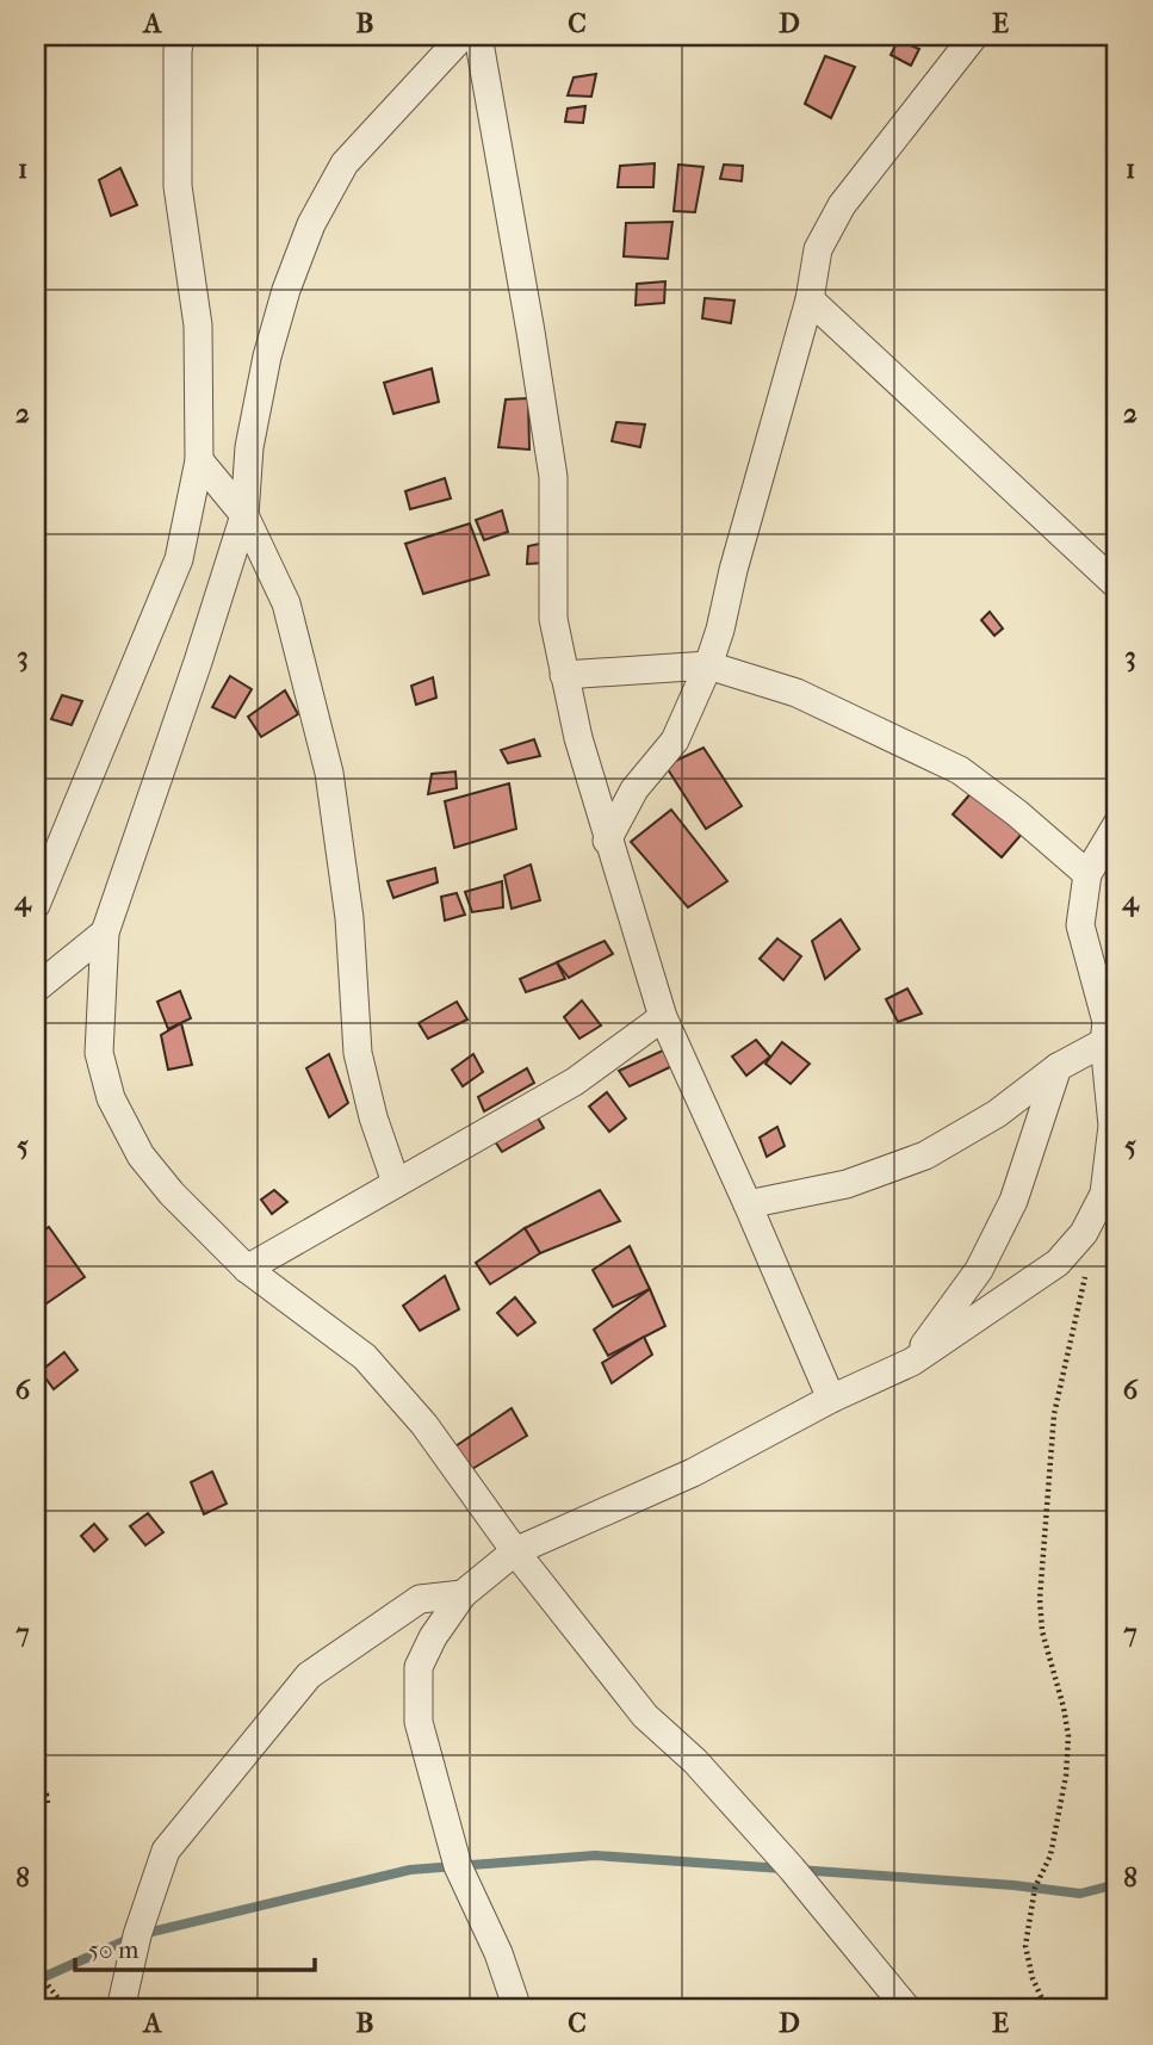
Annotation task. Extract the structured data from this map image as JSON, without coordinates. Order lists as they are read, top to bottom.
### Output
{
  "scale_bar": "50 m",
  "grid": {
    "columns": [
      "A",
      "B",
      "C",
      "D",
      "E"
    ],
    "rows": [
      "1",
      "2",
      "3",
      "4",
      "5",
      "6",
      "7",
      "8"
    ]
  }
}
